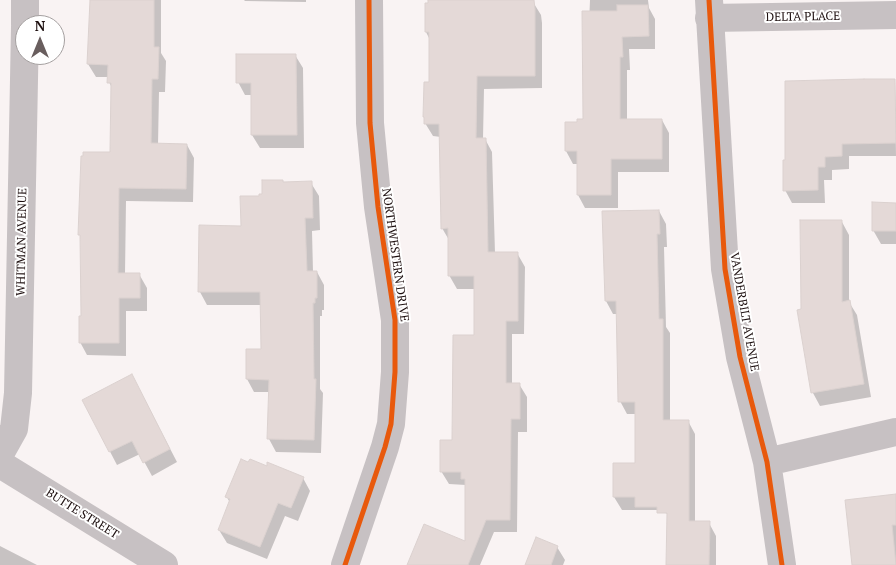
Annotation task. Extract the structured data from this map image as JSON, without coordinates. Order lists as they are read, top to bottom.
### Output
{
  "streets": {
    "street": [
      "DELTA PLACE",
      "WHITMAN AVENUE",
      "NORTHWESTERN DRIVE",
      "VANDERBILT AVENUE",
      "BUTTE STREET"
    ]
  },
  "crossings": [
    ["DELTA PLACE", "VANDERBILT AVENUE"]
  ],
  "north": "top"
}
